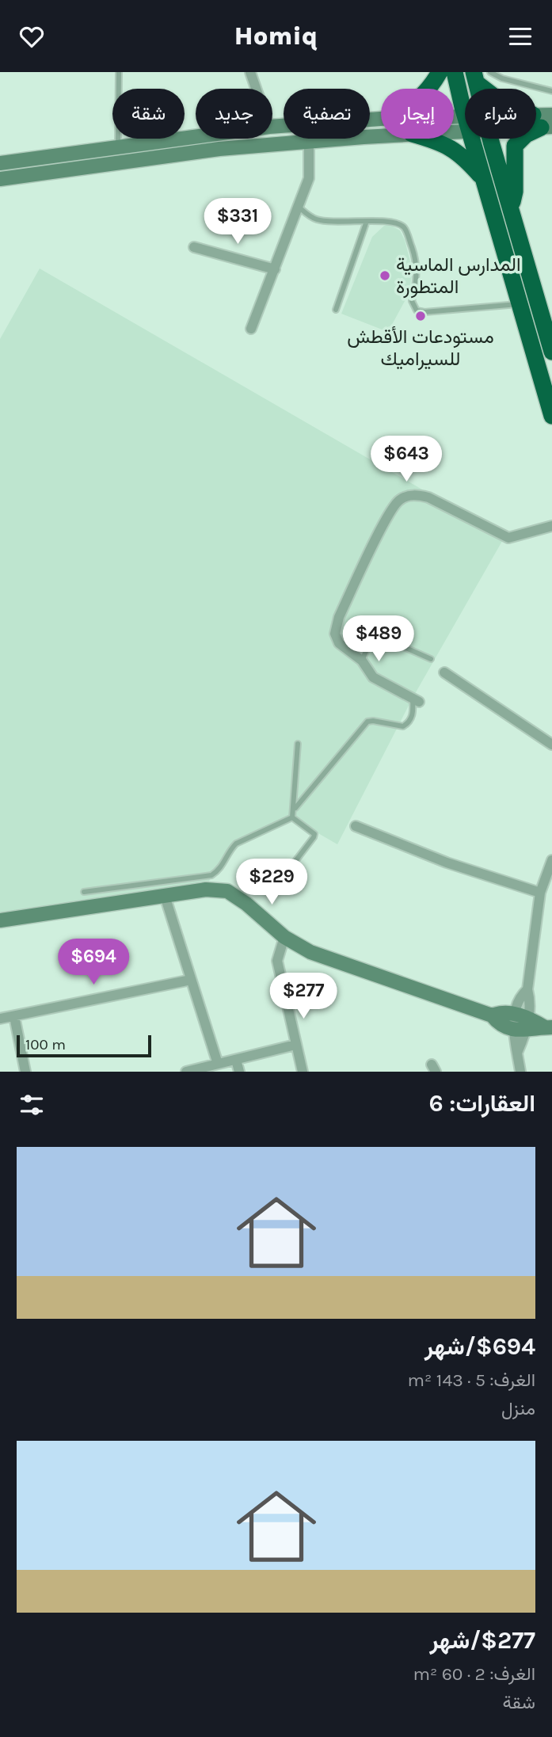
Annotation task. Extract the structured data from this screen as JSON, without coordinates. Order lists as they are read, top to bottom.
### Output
{
  "places": ["المدارس الماسية المتطورة", "مستودعات الأقطش للسيراميك"],
  "scale_bar": "100 m",
  "page": {
    "header": "Homiq",
    "chip": [
      "شراء",
      "إيجار",
      "تصفية",
      "جديد",
      "شقة"
    ],
    "price": [
      "$331",
      "$643",
      "$489",
      "$229",
      "$694",
      "$277"
    ],
    "scale": "100 m",
    "heading": "العقارات: 6",
    "list": [
      {
        "name": "$694/شهر",
        "note": "الغرف: 5 · 143 m² · منزل"
      },
      {
        "name": "$277/شهر",
        "note": "الغرف: 2 · 60 m² · شقة"
      }
    ]
  }
}
